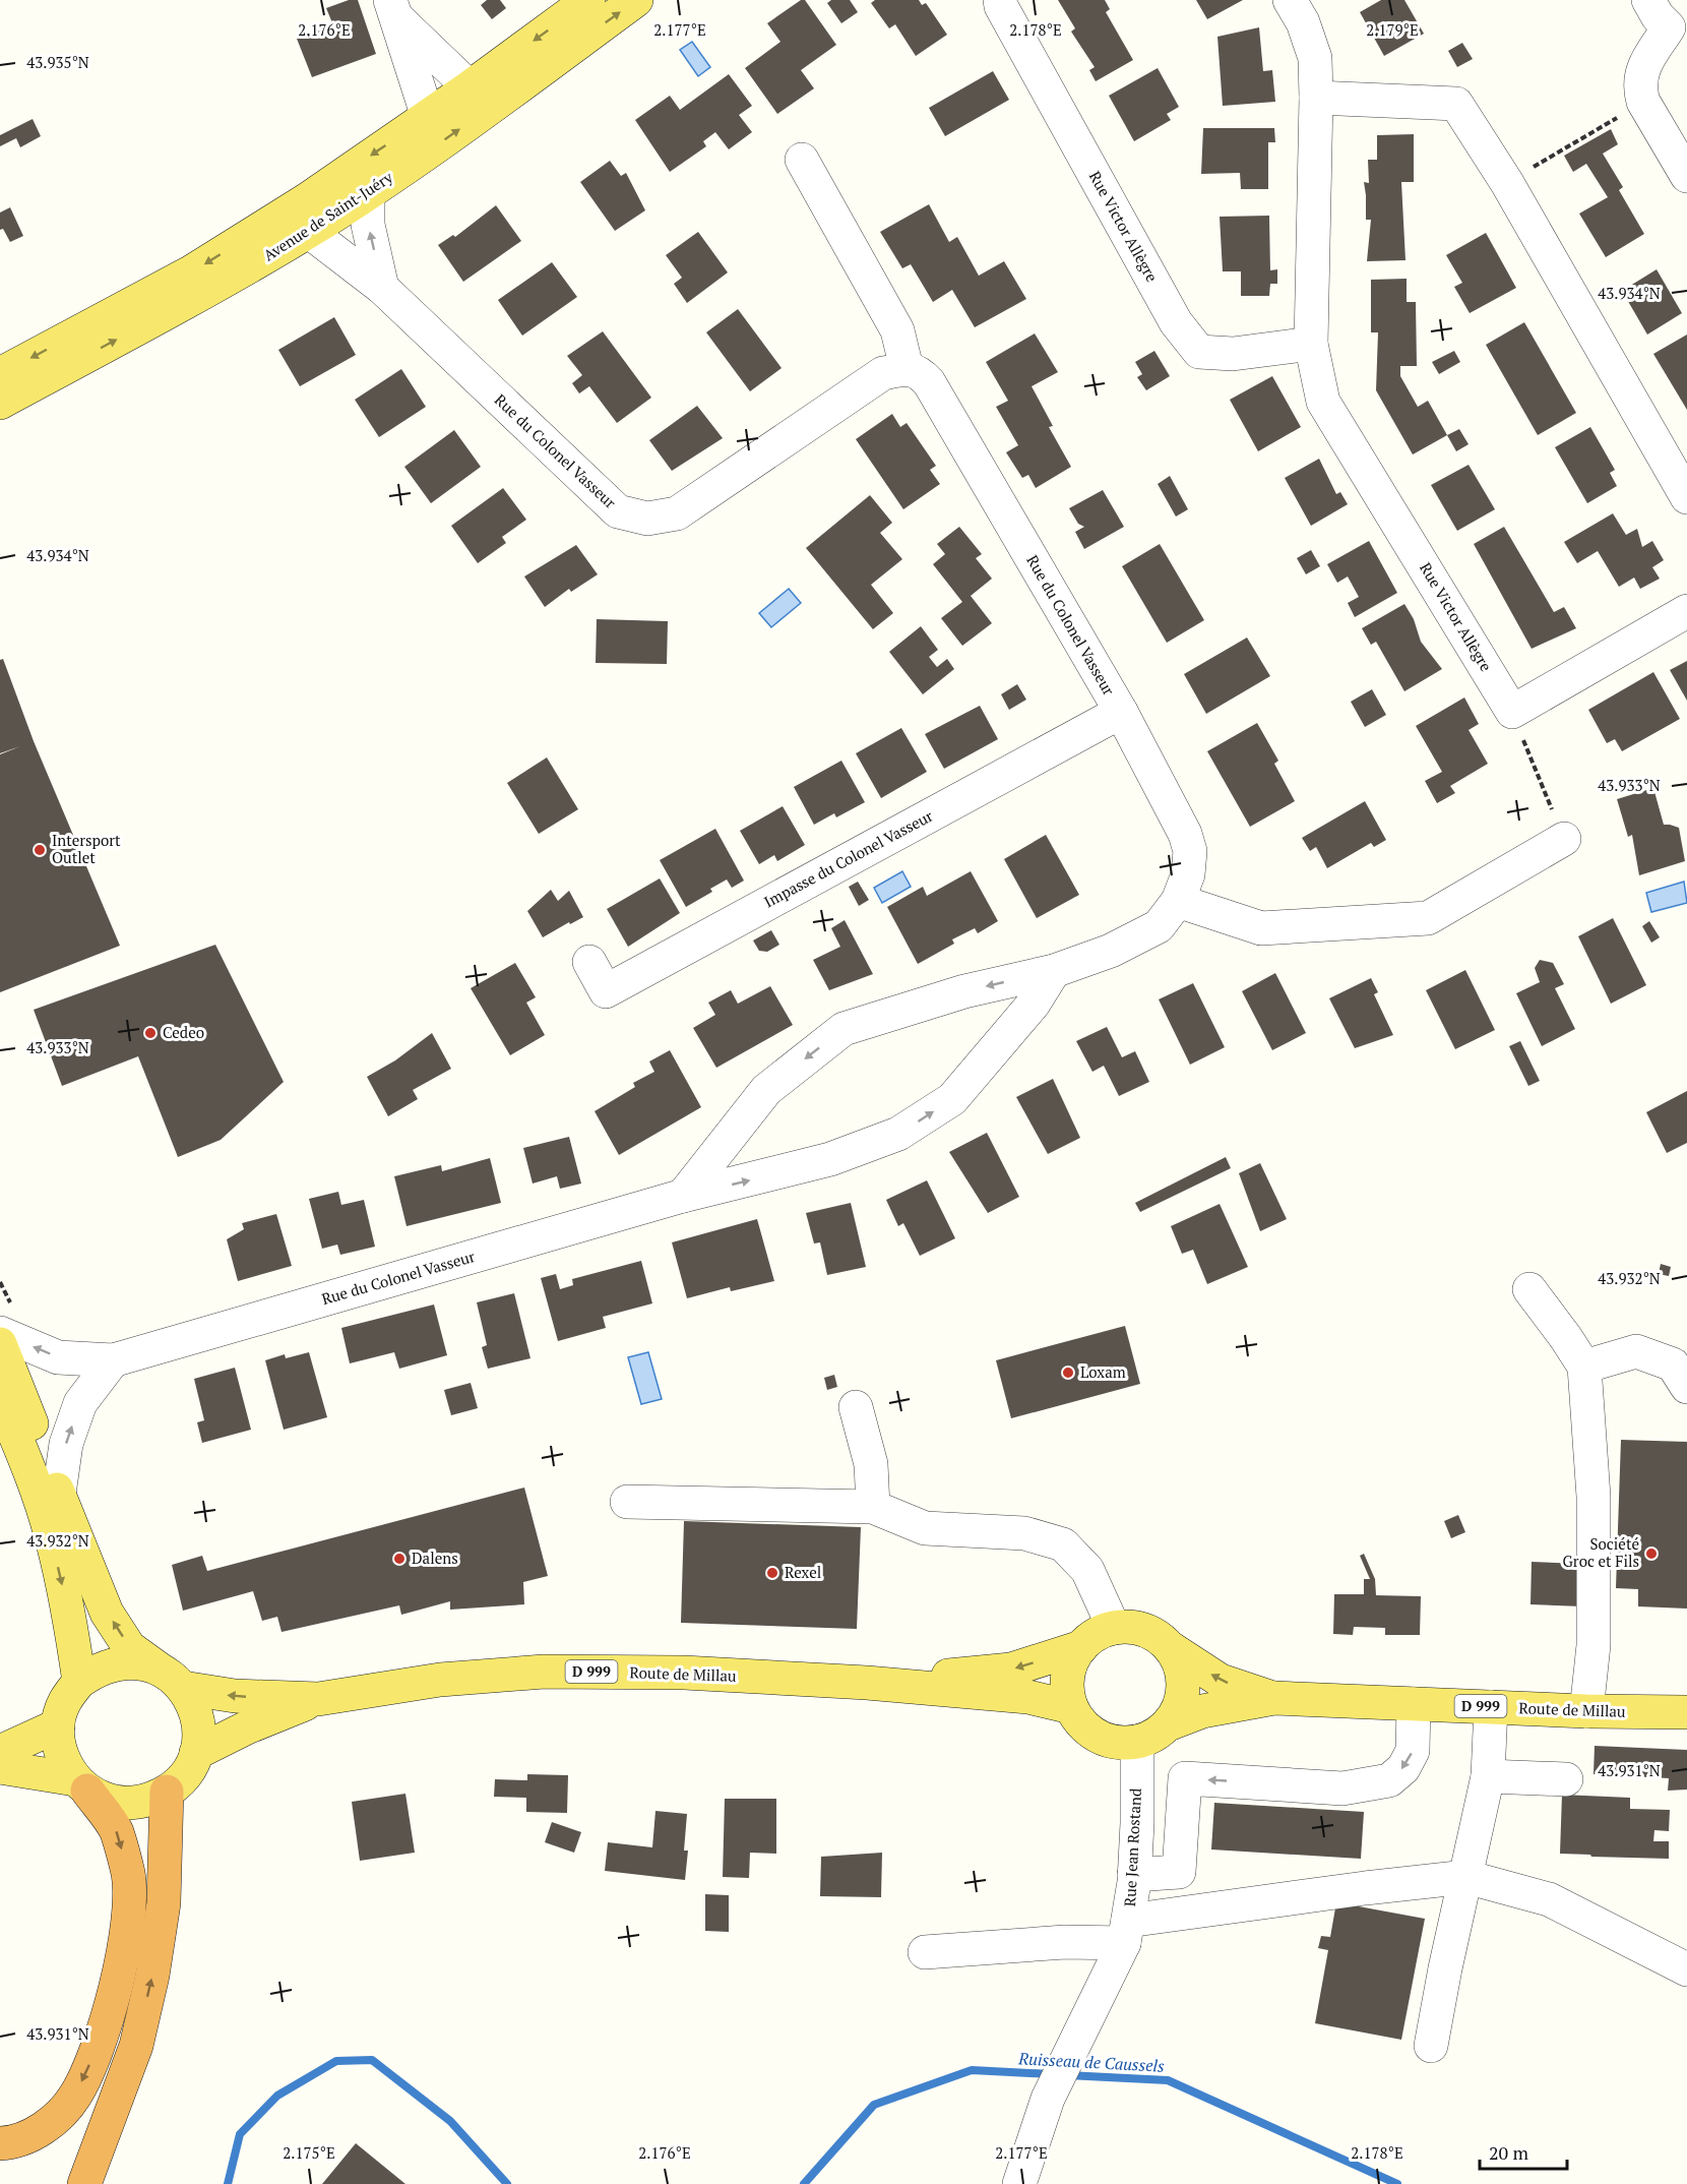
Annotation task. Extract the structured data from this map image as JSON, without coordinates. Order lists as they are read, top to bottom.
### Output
{
  "streets": {
    "main road": ["Avenue de Saint-Juéry", "D 999", "Route de Millau"],
    "street": [
      "Rue Victor Allègre",
      "Rue du Colonel Vasseur",
      "Impasse du Colonel Vasseur",
      "Rue Jean Rostand"
    ]
  },
  "crossings": [
    ["Avenue de Saint-Juéry", "Rue du Colonel Vasseur"],
    ["Rue du Colonel Vasseur", "Impasse du Colonel Vasseur"],
    ["Route de Millau", "Rue Jean Rostand"]
  ],
  "water": ["Ruisseau de Caussels"],
  "places": [
    "Intersport Outlet",
    "Cedeo",
    "Loxam",
    "Société Groc et Fils",
    "Dalens",
    "Rexel"
  ],
  "scale_bar": "20 m",
  "coordinates": [
    "2.179°E",
    "2.176°E",
    "2.177°E",
    "2.178°E",
    "43.935°N",
    "43.934°N",
    "43.933°N",
    "43.932°N",
    "43.931°N",
    "2.175°E"
  ]
}
